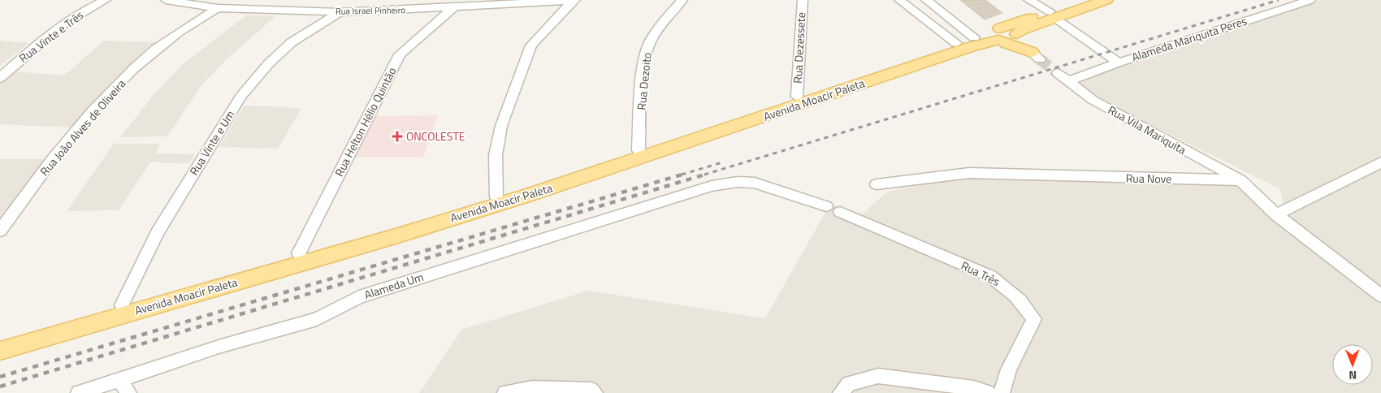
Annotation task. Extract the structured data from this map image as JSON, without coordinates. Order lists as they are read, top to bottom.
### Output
{
  "streets": {
    "main road": ["Avenida Moacir Paleta"],
    "street": [
      "Rua Israel Pinheiro",
      "Rua Vinte e Três",
      "Alameda Mariquita Peres",
      "Rua Dezessete",
      "Rua Dezoito",
      "Rua Helton Hélio Quintão",
      "Rua João Alves de Oliveira",
      "Rua Vila Mariquita",
      "Rua Vinte e Um",
      "Rua Nove",
      "Rua Três",
      "Alameda Um"
    ]
  },
  "crossings": [
    ["Rua Israel Pinheiro", "Rua Helton Hélio Quintão"],
    ["Rua Israel Pinheiro", "Rua João Alves de Oliveira"],
    ["Rua Israel Pinheiro", "Rua Vinte e Um"],
    ["Alameda Mariquita Peres", "Rua Vila Mariquita"],
    ["Rua Dezessete", "Avenida Moacir Paleta"],
    ["Rua Dezoito", "Avenida Moacir Paleta"],
    ["Avenida Moacir Paleta", "Rua Helton Hélio Quintão"],
    ["Avenida Moacir Paleta", "Rua Vinte e Um"],
    ["Rua Vila Mariquita", "Rua Nove"]
  ],
  "places": {
    "health": ["ONCOLESTE"]
  },
  "north": "bottom"
}
